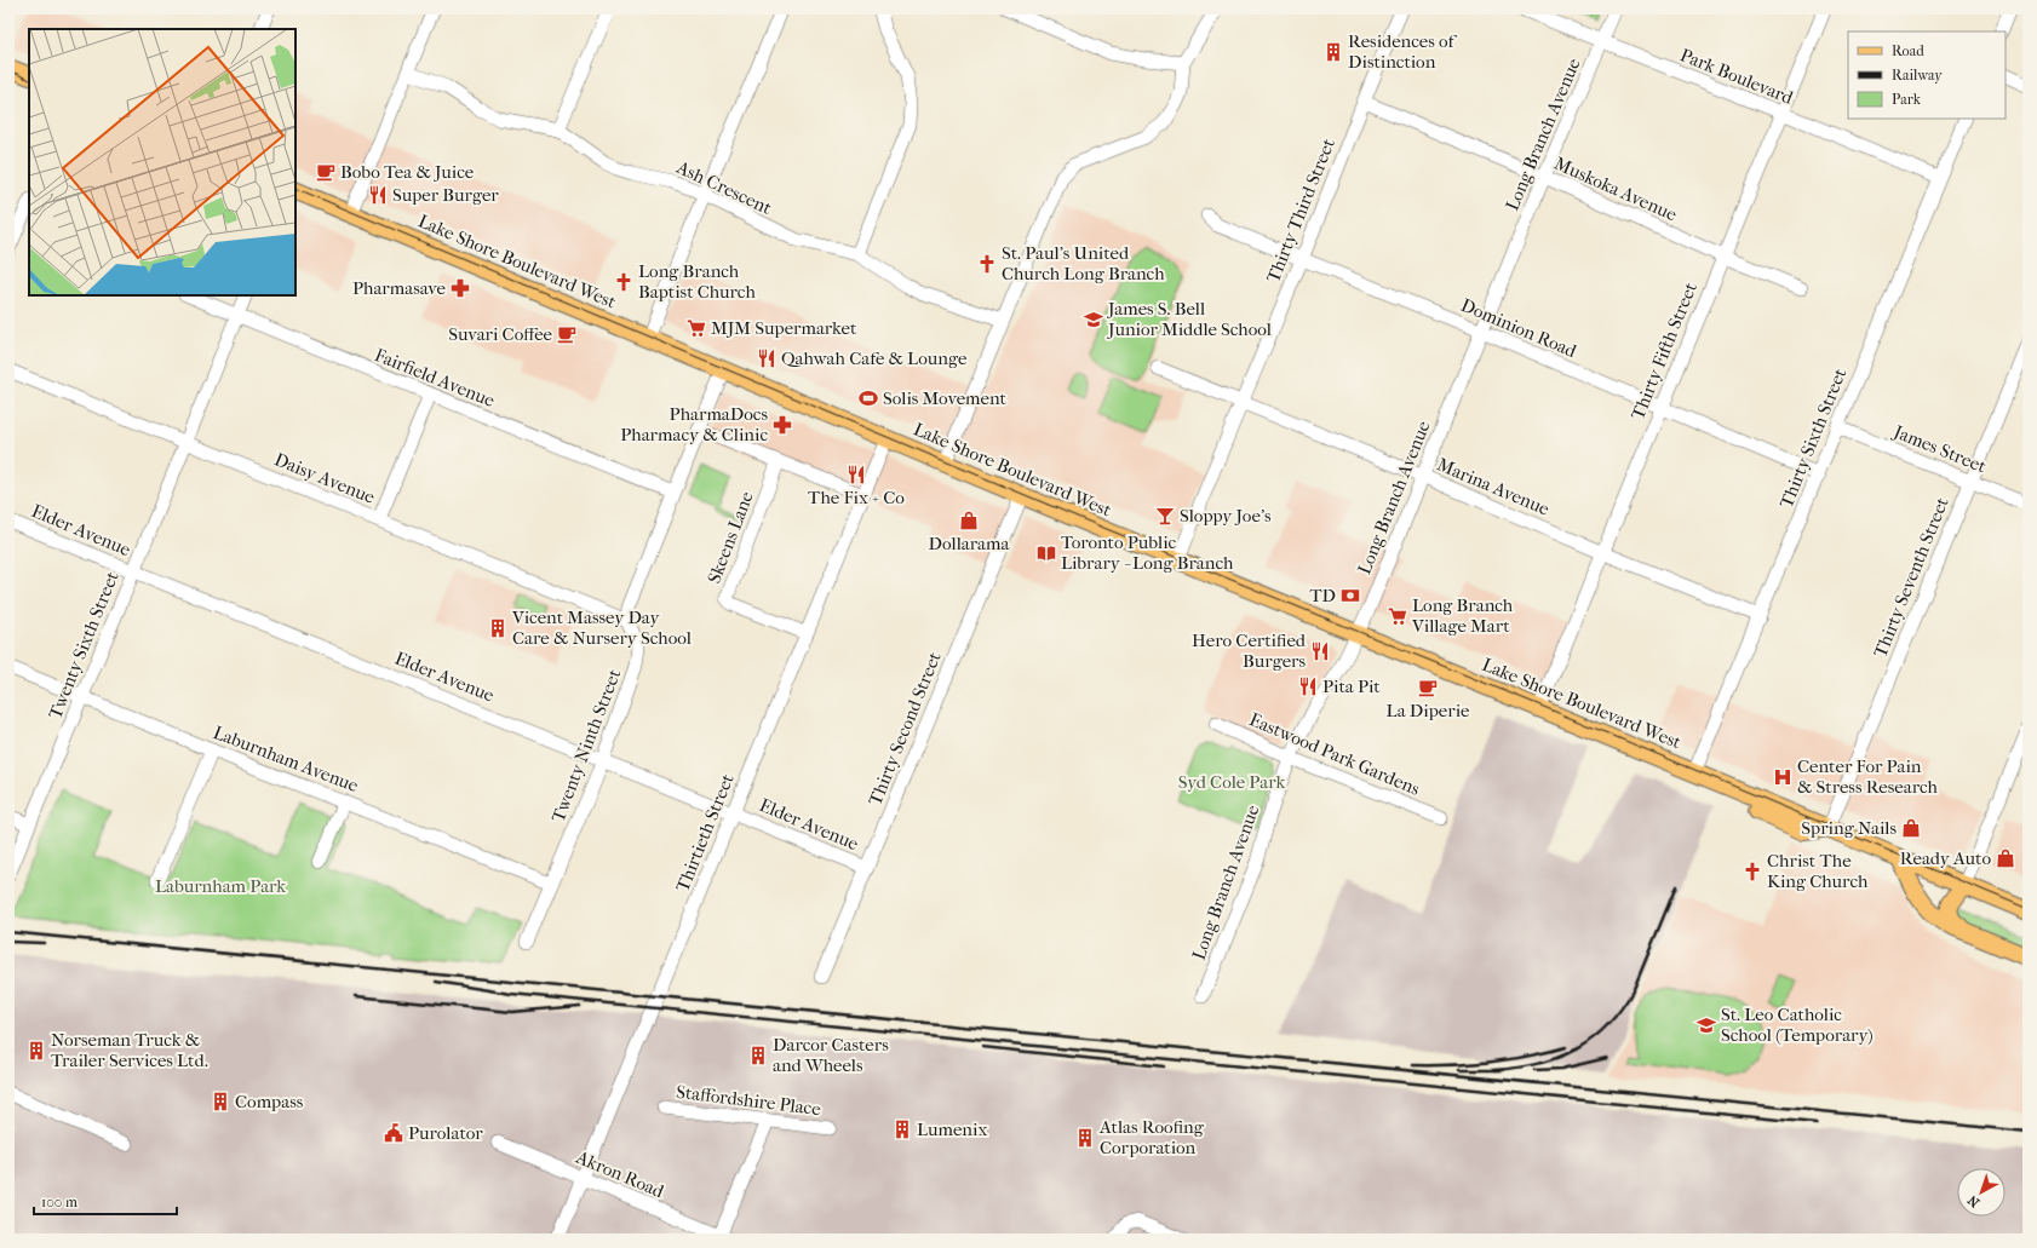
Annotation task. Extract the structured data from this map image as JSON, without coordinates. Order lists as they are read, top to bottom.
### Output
{
  "streets": {
    "main road": ["Lake Shore Boulevard West"],
    "street": [
      "Park Boulevard",
      "Long Branch Avenue",
      "Ash Crescent",
      "Muskoka Avenue",
      "Thirty Third Street",
      "Dominion Road",
      "Thirty Fifth Street",
      "Fairfield Avenue",
      "Thirty Sixth Street",
      "James Street",
      "Daisy Avenue",
      "Marina Avenue",
      "Elder Avenue",
      "Skeens Lane",
      "Thirty Seventh Street",
      "Twenty Sixth Street",
      "Thirty Second Street",
      "Twenty Ninth Street",
      "Eastwood Park Gardens",
      "Laburnham Avenue",
      "Thirtieth Street",
      "Staffordshire Place",
      "Akron Road"
    ]
  },
  "crossings": [
    ["Park Boulevard", "Long Branch Avenue"],
    ["Park Boulevard", "Thirty Fifth Street"],
    ["Park Boulevard", "Thirty Sixth Street"],
    ["Long Branch Avenue", "Muskoka Avenue"],
    ["Long Branch Avenue", "Lake Shore Boulevard West"],
    ["Long Branch Avenue", "Dominion Road"],
    ["Long Branch Avenue", "Marina Avenue"],
    ["Long Branch Avenue", "Eastwood Park Gardens"],
    ["Muskoka Avenue", "Thirty Third Street"],
    ["Muskoka Avenue", "Thirty Fifth Street"],
    ["Thirty Third Street", "Lake Shore Boulevard West"],
    ["Thirty Third Street", "Dominion Road"],
    ["Thirty Third Street", "Marina Avenue"],
    ["Lake Shore Boulevard West", "Thirty Fifth Street"],
    ["Lake Shore Boulevard West", "Thirty Sixth Street"],
    ["Lake Shore Boulevard West", "Thirty Seventh Street"],
    ["Lake Shore Boulevard West", "Thirty Second Street"],
    ["Lake Shore Boulevard West", "Thirtieth Street"],
    ["Dominion Road", "Thirty Fifth Street"],
    ["Dominion Road", "Thirty Sixth Street"],
    ["Thirty Fifth Street", "Marina Avenue"],
    ["Fairfield Avenue", "Twenty Sixth Street"],
    ["Thirty Sixth Street", "James Street"],
    ["Thirty Sixth Street", "Marina Avenue"],
    ["James Street", "Thirty Seventh Street"],
    ["Daisy Avenue", "Twenty Sixth Street"],
    ["Daisy Avenue", "Twenty Ninth Street"],
    ["Elder Avenue", "Twenty Sixth Street"],
    ["Elder Avenue", "Thirty Second Street"],
    ["Elder Avenue", "Twenty Ninth Street"],
    ["Elder Avenue", "Thirtieth Street"],
    ["Skeens Lane", "Thirtieth Street"],
    ["Twenty Sixth Street", "Laburnham Avenue"],
    ["Twenty Ninth Street", "Laburnham Avenue"],
    ["Thirtieth Street", "Akron Road"]
  ],
  "parks": ["Syd Cole Park", "Laburnham Park"],
  "places": {
    "building": [
      "Residences of Distinction",
      "Vicent Massey Day Care & Nursery School",
      "Norseman Truck & Trailer Services Ltd.",
      "Darcor Casters and Wheels",
      "Compass",
      "Lumenix",
      "Atlas Roofing Corporation"
    ],
    "cafe": ["Bobo Tea & Juice", "Suvari Coffee", "La Diperie"],
    "restaurant": [
      "Super Burger",
      "Qahwah Cafe & Lounge",
      "The Fix + Co",
      "Hero Certified Burgers",
      "Pita Pit"
    ],
    "church": ["St. Paul's United Church Long Branch", "Long Branch Baptist Church", "Christ The King Church"],
    "pharmacy": ["Pharmasave", "PharmaDocs Pharmacy & Clinic"],
    "school or university": ["James S. Bell Junior Middle School", "St. Leo Catholic School (Temporary)"],
    "supermarket": ["MJM Supermarket", "Long Branch Village Mart"],
    "sports": ["Solis Movement"],
    "bar": ["Sloppy Joe's"],
    "shop": ["Dollarama", "Spring Nails", "Ready Auto"],
    "library": ["Toronto Public Library - Long Branch"],
    "bank": ["TD"],
    "hospital": ["Center For Pain & Stress Research"],
    "public building": ["Purolator"]
  },
  "legend": ["Road", "Railway", "Park"],
  "scale_bar": "100 m",
  "north": "bottom left"
}
